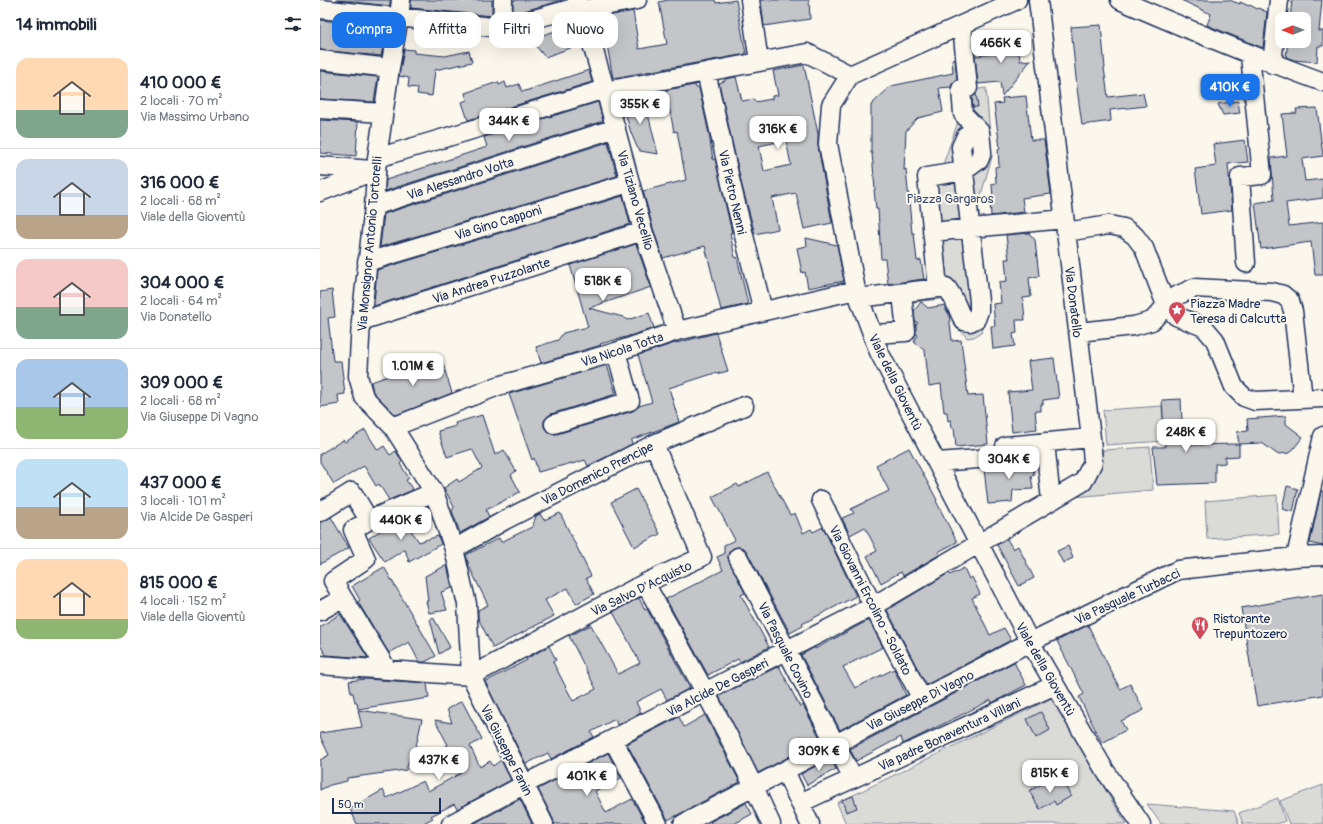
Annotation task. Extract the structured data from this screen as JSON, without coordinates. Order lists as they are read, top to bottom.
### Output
{
  "streets": {
    "street": [
      "Via Alessandro Volta",
      "Via Pietro Nenni",
      "Via Tiziano Vecellio",
      "Via Gino Capponi",
      "Via Monsignor Antonio Tortorelli",
      "Via Andrea Puzzolante",
      "Via Donatello",
      "Via Nicola Totta",
      "Viale della Gioventù",
      "Via Domenico Prencipe",
      "Via Salvo D'Acquisto",
      "Via Pasquale Turbacci",
      "Via Giovanni Ercolino - Soldato",
      "Via Pasquale Covino",
      "Via Alcide De Gasperi",
      "Via Giuseppe Di Vagno",
      "Via padre Bonaventura Villani",
      "Via Giuseppe Fanin"
    ]
  },
  "crossings": [
    ["Via Alessandro Volta", "Via Tiziano Vecellio"],
    ["Via Alessandro Volta", "Via Monsignor Antonio Tortorelli"],
    ["Via Pietro Nenni", "Via Nicola Totta"],
    ["Via Tiziano Vecellio", "Via Gino Capponi"],
    ["Via Tiziano Vecellio", "Via Andrea Puzzolante"],
    ["Via Tiziano Vecellio", "Via Nicola Totta"],
    ["Via Gino Capponi", "Via Monsignor Antonio Tortorelli"],
    ["Via Monsignor Antonio Tortorelli", "Via Andrea Puzzolante"],
    ["Via Monsignor Antonio Tortorelli", "Via Nicola Totta"],
    ["Via Monsignor Antonio Tortorelli", "Via Domenico Prencipe"],
    ["Via Monsignor Antonio Tortorelli", "Via Salvo D'Acquisto"],
    ["Via Monsignor Antonio Tortorelli", "Via Giuseppe Fanin"],
    ["Via Donatello", "Viale della Gioventù"],
    ["Via Donatello", "Via Alcide De Gasperi"],
    ["Via Nicola Totta", "Viale della Gioventù"],
    ["Viale della Gioventù", "Via Pasquale Turbacci"],
    ["Viale della Gioventù", "Via Alcide De Gasperi"],
    ["Viale della Gioventù", "Via Giuseppe Di Vagno"],
    ["Viale della Gioventù", "Via padre Bonaventura Villani"],
    ["Via Domenico Prencipe", "Via Salvo D'Acquisto"],
    ["Via Salvo D'Acquisto", "Via Giuseppe Fanin"],
    ["Via Pasquale Turbacci", "Via Giuseppe Di Vagno"],
    ["Via Giovanni Ercolino - Soldato", "Via Alcide De Gasperi"],
    ["Via Giovanni Ercolino - Soldato", "Via Giuseppe Di Vagno"],
    ["Via Pasquale Covino", "Via Alcide De Gasperi"],
    ["Via Pasquale Covino", "Via Giuseppe Di Vagno"],
    ["Via Pasquale Covino", "Via padre Bonaventura Villani"],
    ["Via Alcide De Gasperi", "Via Giuseppe Fanin"]
  ],
  "parks": ["Piazza Gargaros"],
  "places": {
    "place": ["Piazza Madre Teresa di Calcutta"],
    "restaurant": ["Ristorante Trepuntozero"]
  },
  "scale_bar": "50 m",
  "north": "left",
  "page": {
    "heading": "14 immobili",
    "chip": [
      "Compra",
      "Affitta",
      "Filtri",
      "Nuovo"
    ],
    "price": [
      "466K €",
      "410K €",
      "355K €",
      "344K €",
      "316K €",
      "518K €",
      "1.01M €",
      "248K €",
      "304K €",
      "440K €",
      "309K €",
      "437K €",
      "815K €",
      "401K €"
    ],
    "list": [
      {
        "name": "410 000 €",
        "note": "2 locali · 70 m² · Via Massimo Urbano"
      },
      {
        "name": "316 000 €",
        "note": "2 locali · 68 m² · Viale della Gioventù"
      },
      {
        "name": "304 000 €",
        "note": "2 locali · 64 m² · Via Donatello"
      },
      {
        "name": "309 000 €",
        "note": "2 locali · 68 m² · Via Giuseppe Di Vagno"
      },
      {
        "name": "437 000 €",
        "note": "3 locali · 101 m² · Via Alcide De Gasperi"
      },
      {
        "name": "815 000 €",
        "note": "4 locali · 152 m² · Viale della Gioventù"
      }
    ],
    "scale": "50 m"
  }
}
